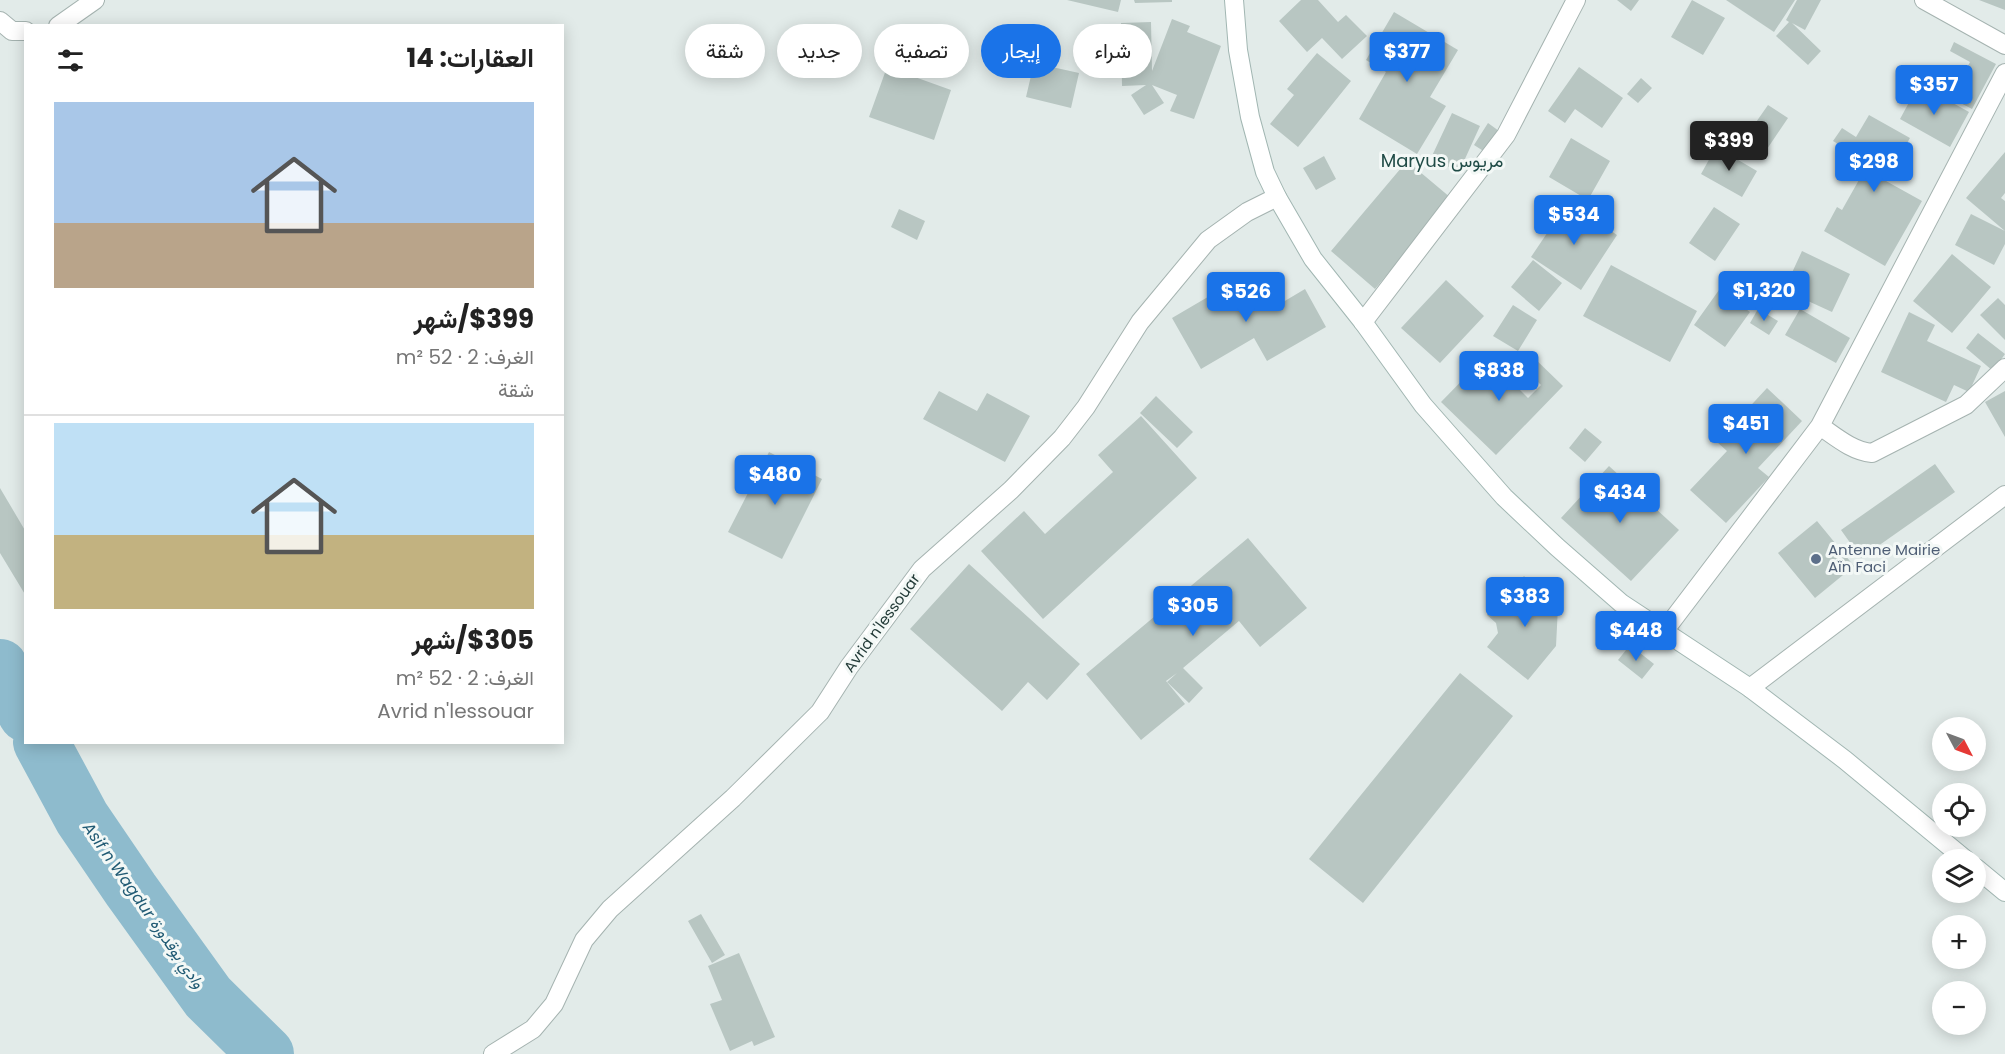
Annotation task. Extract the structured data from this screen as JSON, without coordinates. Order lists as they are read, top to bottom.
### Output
{
  "streets": {
    "street": ["Avrid n'lessouar"]
  },
  "districts": ["Maryus مريوس"],
  "water": ["Asif n Wagdur وادي بوقدورة"],
  "places": ["Antenne Mairie Aïn Faci"],
  "north": "bottom right",
  "page": {
    "chip": [
      "شراء",
      "إيجار",
      "تصفية",
      "جديد",
      "شقة"
    ],
    "heading": "العقارات: 14",
    "price": [
      "$377",
      "$357",
      "$399",
      "$298",
      "$534",
      "$1,320",
      "$526",
      "$838",
      "$451",
      "$480",
      "$434",
      "$383",
      "$305",
      "$448"
    ],
    "list": [
      {
        "name": "$399/شهر",
        "note": "الغرف: 2 · 52 m² · شقة"
      },
      {
        "name": "$305/شهر",
        "note": "الغرف: 2 · 52 m² · Avrid n'lessouar"
      }
    ],
    "map_buttons": ["+", "−"]
  }
}
